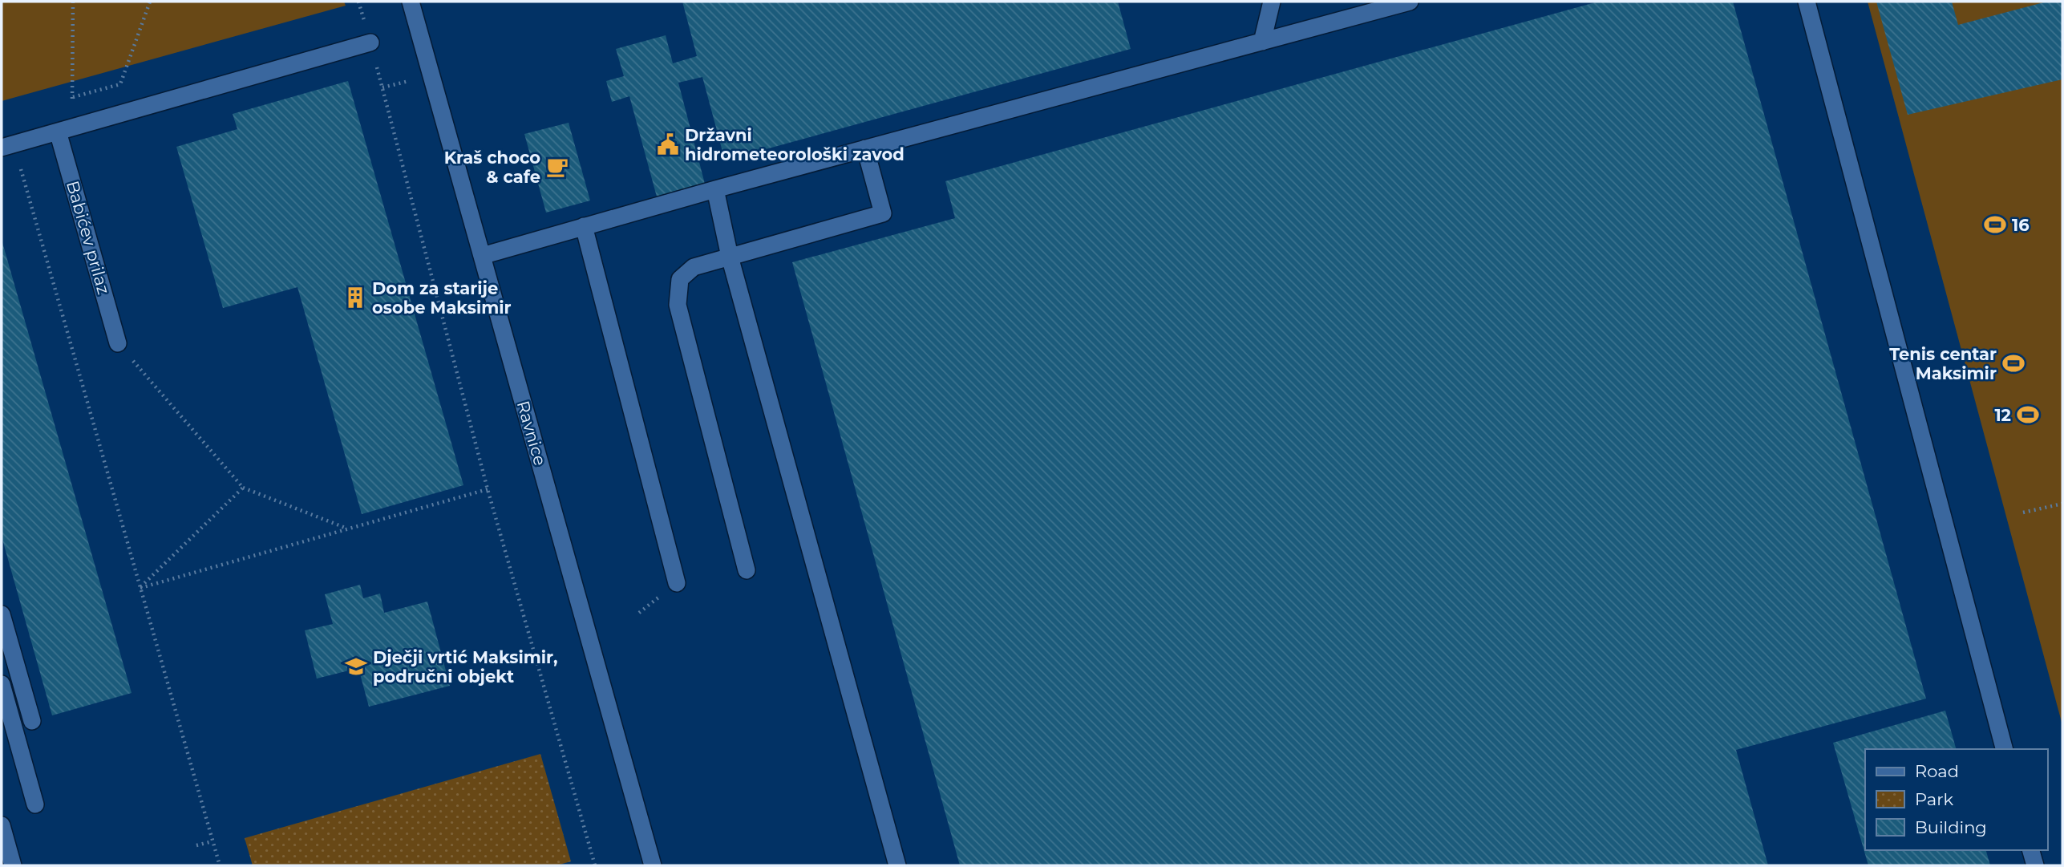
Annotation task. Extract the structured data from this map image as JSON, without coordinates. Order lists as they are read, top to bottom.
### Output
{
  "streets": {
    "street": ["Babićev prilaz", "Ravnice"]
  },
  "places": {
    "public building": ["Državni hidrometeorološki zavod"],
    "cafe": ["Kraš choco & cafe"],
    "sports": ["16", "Tenis centar Maksimir", "12"],
    "building": ["Dom za starije osobe Maksimir"],
    "school or university": ["Dječji vrtić Maksimir, područni objekt"]
  },
  "legend": ["Road", "Park", "Building"]
}
